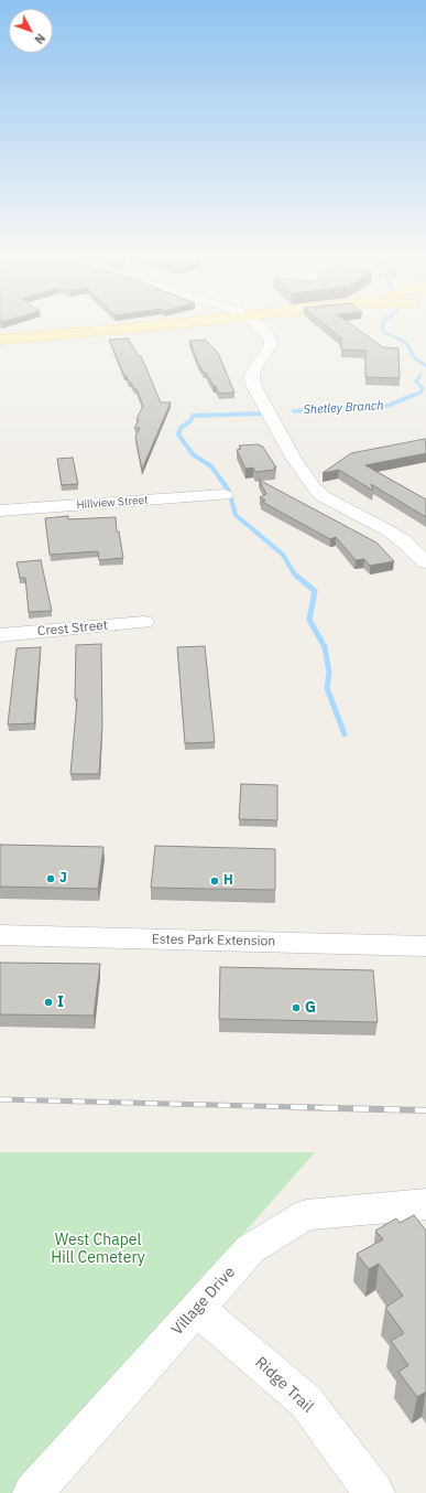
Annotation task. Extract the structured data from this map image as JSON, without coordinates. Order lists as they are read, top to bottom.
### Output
{
  "streets": {
    "street": [
      "Hillview Street",
      "Crest Street",
      "Estes Park Extension",
      "Village Drive",
      "Ridge Trail"
    ]
  },
  "crossings": [
    ["Village Drive", "Ridge Trail"]
  ],
  "water": ["Shetley Branch"],
  "parks": ["West Chapel Hill Cemetery"],
  "places": [
    "J",
    "H",
    "I",
    "G"
  ],
  "north": "bottom right"
}
